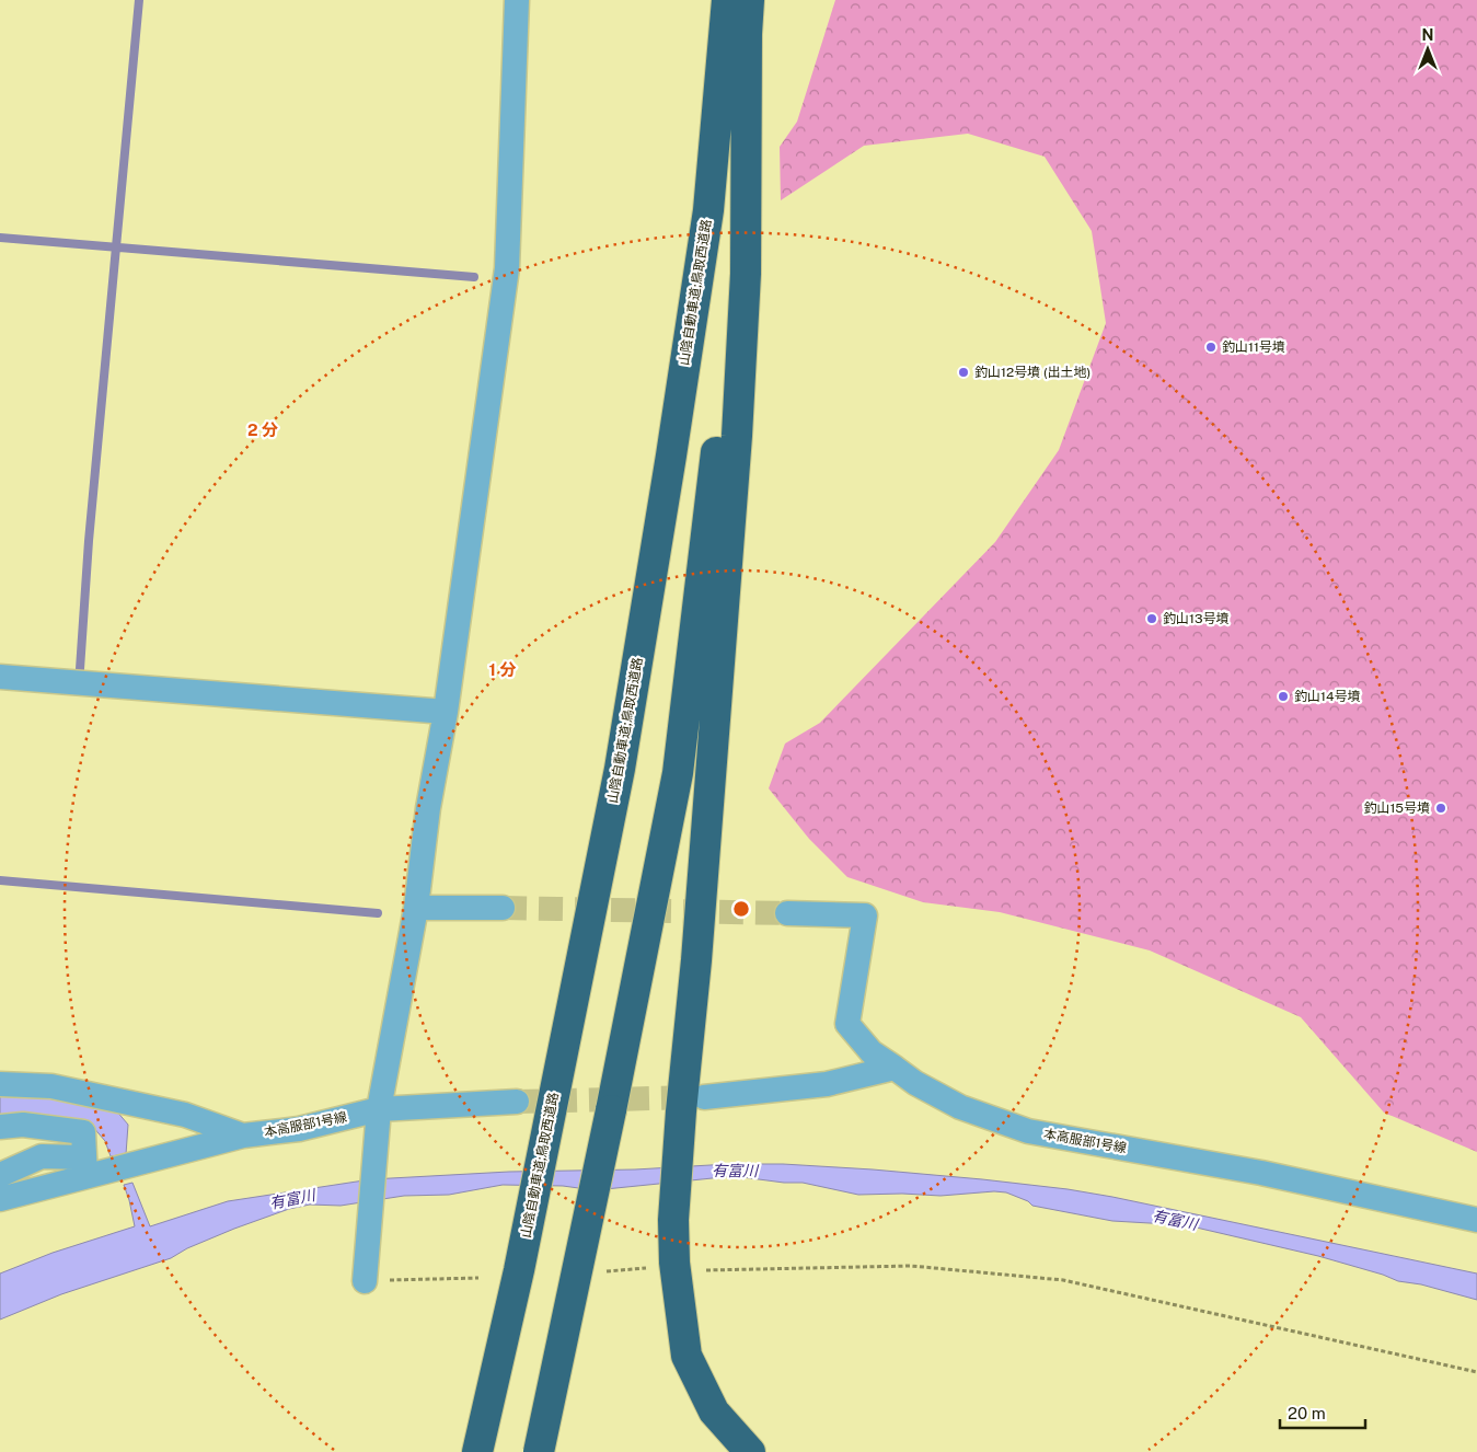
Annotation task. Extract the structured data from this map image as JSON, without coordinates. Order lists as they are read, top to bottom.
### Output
{
  "streets": {
    "highway": ["山陰自動車道;鳥取西道路"],
    "street": ["本高服部1号線"]
  },
  "water": ["有富川"],
  "places": [
    "釣山11号墳",
    "釣山12号墳 (出土地)",
    "釣山13号墳",
    "釣山14号墳",
    "釣山15号墳"
  ],
  "scale_bar": "20 m",
  "north": "top",
  "rings": ["2 分", "1 分"]
}
